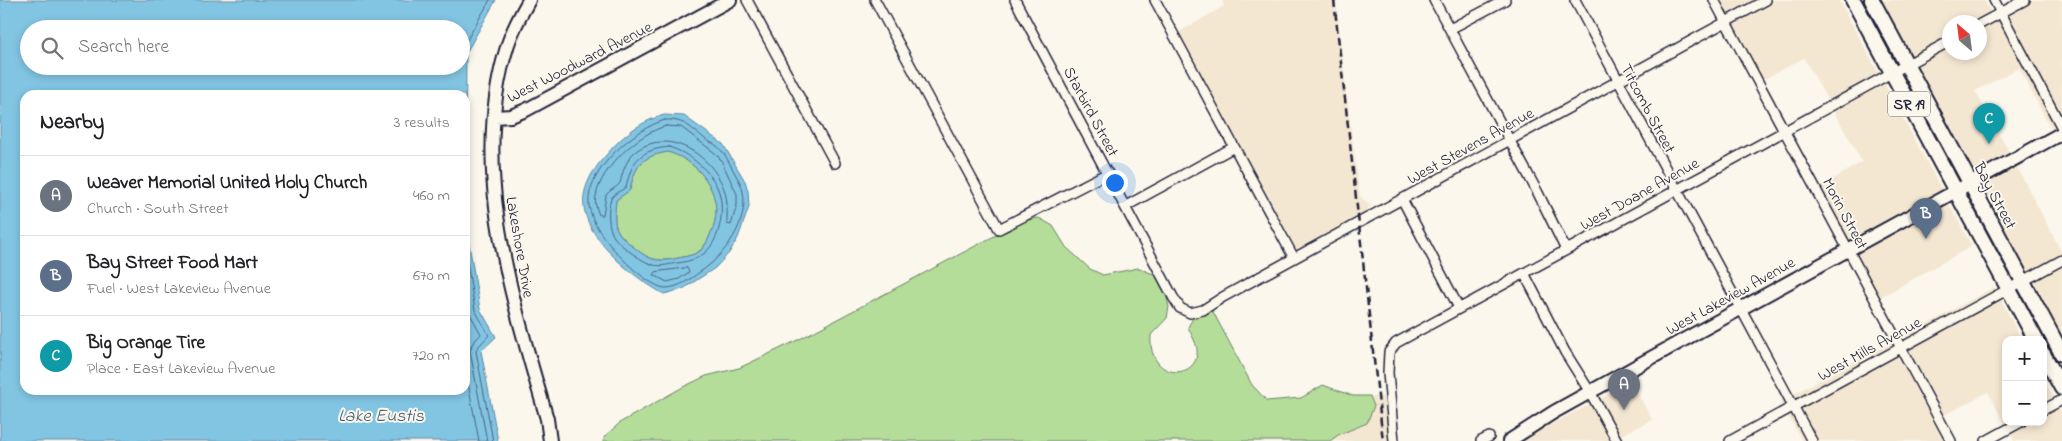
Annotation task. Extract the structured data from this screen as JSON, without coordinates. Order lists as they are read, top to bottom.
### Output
{
  "streets": {
    "main road": ["SR 19", "Bay Street"],
    "street": [
      "West Woodward Avenue",
      "Titcomb Street",
      "Starbird Street",
      "West Stevens Avenue",
      "West Doane Avenue",
      "Morin Street",
      "Lakeshore Drive",
      "West Lakeview Avenue",
      "West Mills Avenue"
    ]
  },
  "crossings": [
    ["West Woodward Avenue", "Lakeshore Drive"],
    ["Titcomb Street", "West Stevens Avenue"],
    ["Titcomb Street", "West Doane Avenue"],
    ["Titcomb Street", "West Lakeview Avenue"],
    ["Titcomb Street", "West Mills Avenue"],
    ["Starbird Street", "West Stevens Avenue"],
    ["West Stevens Avenue", "Morin Street"],
    ["West Doane Avenue", "Bay Street"],
    ["West Doane Avenue", "Morin Street"],
    ["Bay Street", "West Lakeview Avenue"],
    ["Bay Street", "West Mills Avenue"],
    ["Morin Street", "West Lakeview Avenue"],
    ["Morin Street", "West Mills Avenue"]
  ],
  "water": ["Lake Eustis"],
  "north": "top left",
  "page": {
    "search": "Search here",
    "heading": ["Nearby", "3 results"],
    "pins": ["C", "B", "A"],
    "list": [
      {
        "mark": "A",
        "name": "Weaver Memorial United Holy Church",
        "note": "Church · South Street",
        "value": "460 m"
      },
      {
        "mark": "B",
        "name": "Bay Street Food Mart",
        "note": "Fuel · West Lakeview Avenue",
        "value": "670 m"
      },
      {
        "mark": "C",
        "name": "Big Orange Tire",
        "note": "Place · East Lakeview Avenue",
        "value": "720 m"
      }
    ],
    "map_buttons": ["+", "−"]
  }
}
